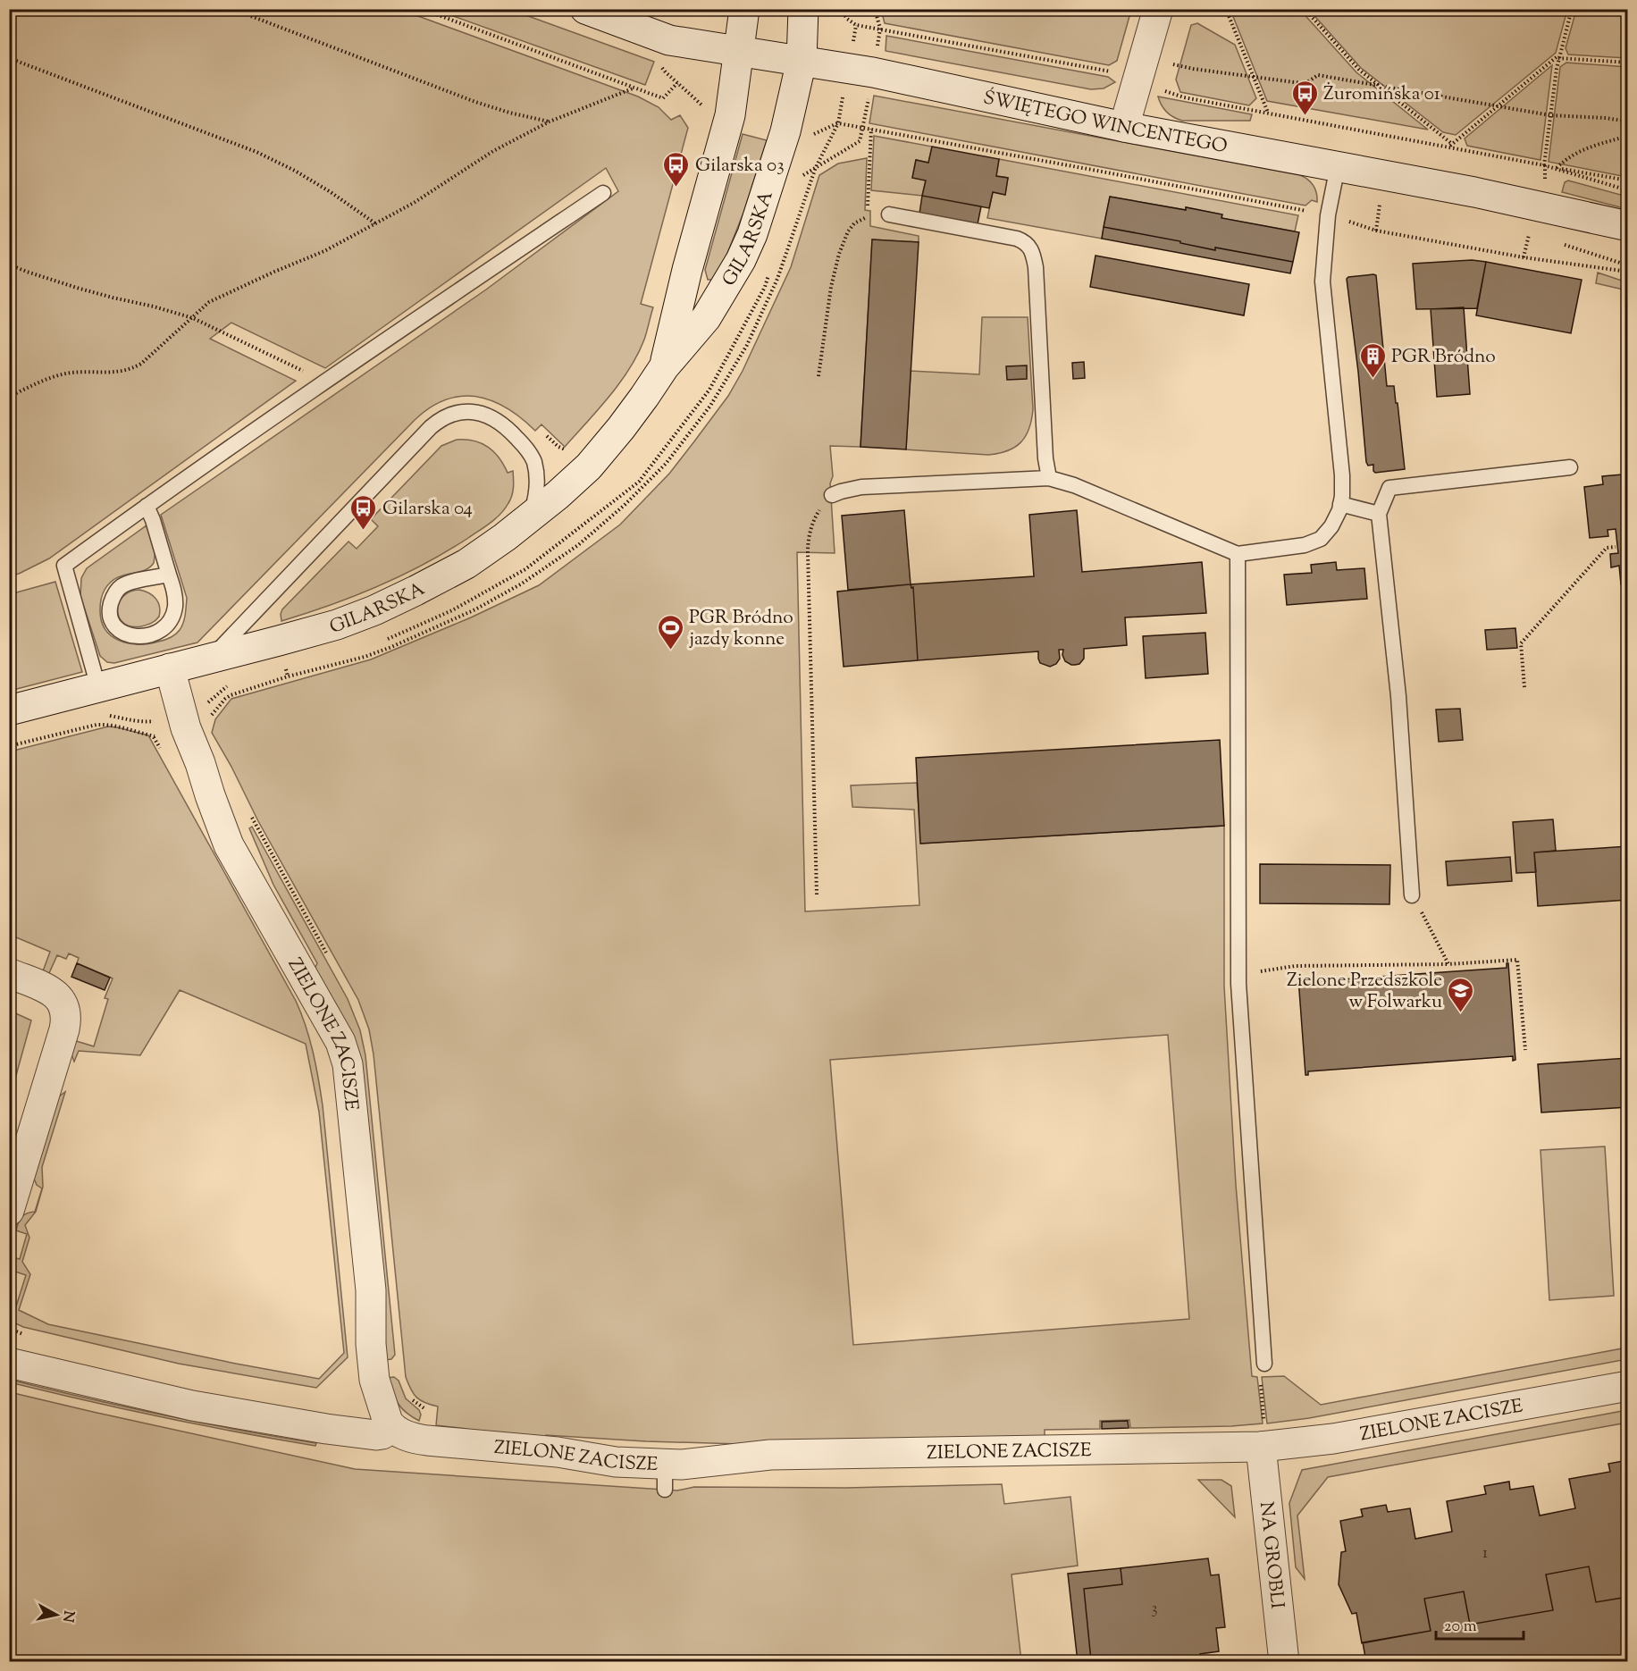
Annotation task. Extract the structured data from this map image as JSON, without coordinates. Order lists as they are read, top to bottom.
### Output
{
  "streets": {
    "street": [
      "ŚWIĘTEGO WINCENTEGO",
      "GILARSKA",
      "ZIELONE ZACISZE",
      "NA GROBLI"
    ]
  },
  "crossings": [
    ["ŚWIĘTEGO WINCENTEGO", "GILARSKA"],
    ["GILARSKA", "ZIELONE ZACISZE"],
    ["ZIELONE ZACISZE", "NA GROBLI"]
  ],
  "places": {
    "bus stop": ["Żuromińska 01", "Gilarska 03", "Gilarska 04"],
    "building": ["PGR Bródno"],
    "sports": ["PGR Bródno jazdy konne"],
    "school or university": ["Zielone Przedszkole w Folwarku"]
  },
  "house_numbers": ["1", "3"],
  "scale_bar": "20 m",
  "north": "right"
}
